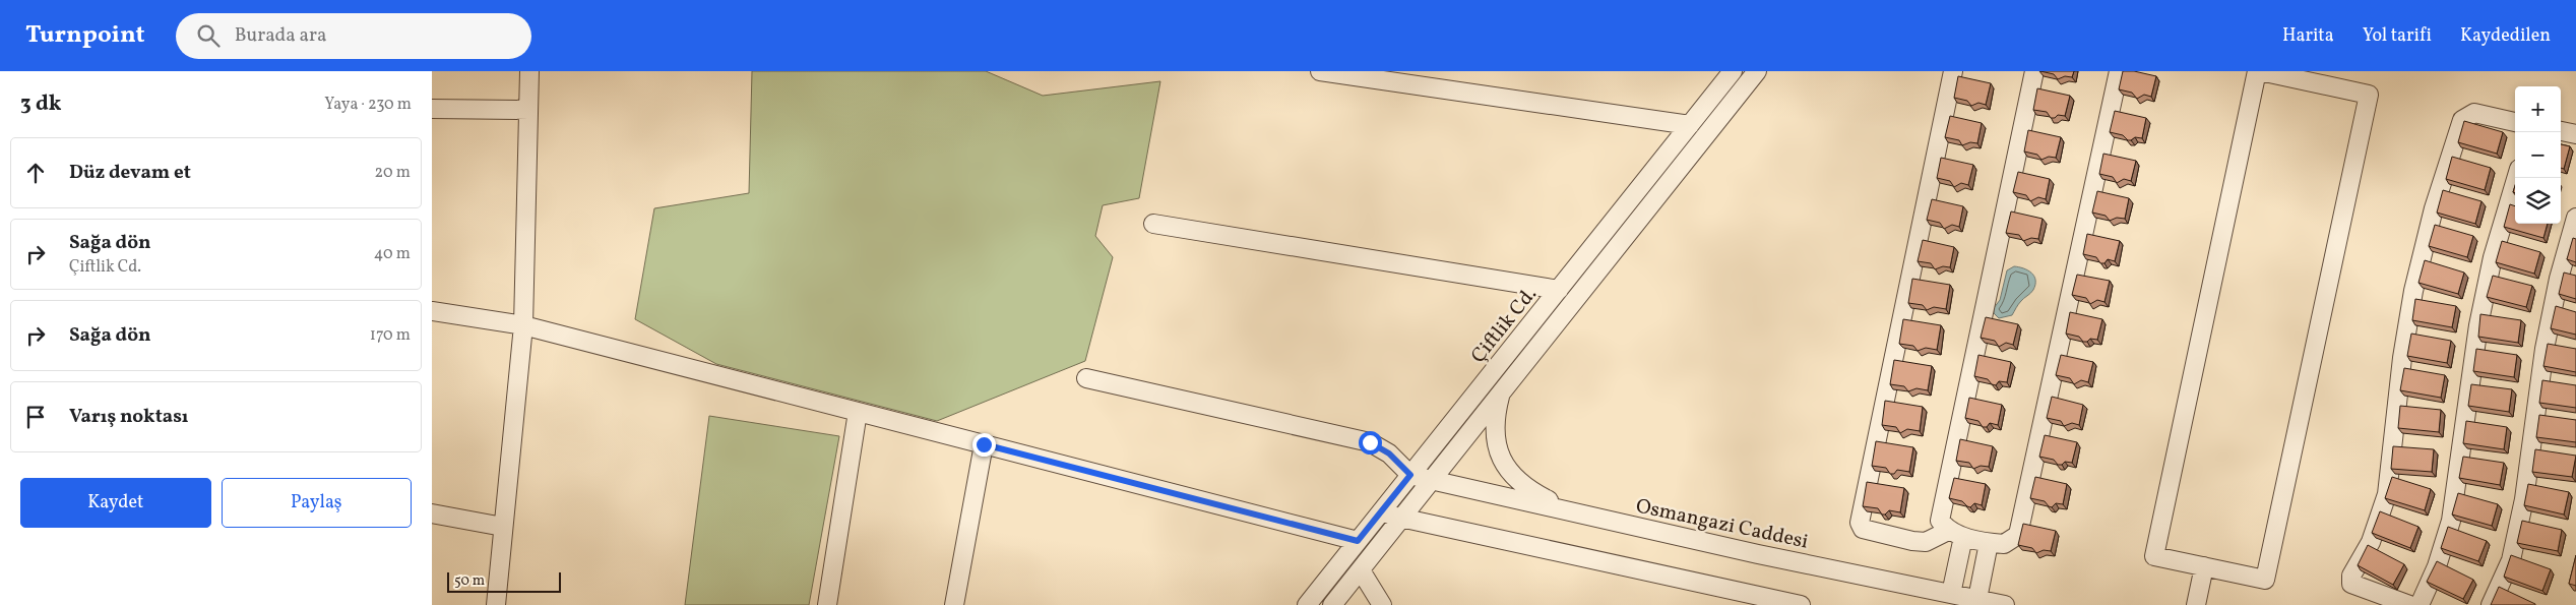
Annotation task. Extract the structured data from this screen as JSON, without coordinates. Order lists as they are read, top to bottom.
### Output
{
  "streets": {
    "street": ["Çiftlik Cd.", "Osmangazi Caddesi"]
  },
  "crossings": [
    ["Çiftlik Cd.", "Osmangazi Caddesi"]
  ],
  "scale_bar": "50 m",
  "page": {
    "header": "Turnpoint",
    "search": "Burada ara",
    "nav": ["Harita", "Yol tarifi", "Kaydedilen"],
    "heading": ["3 dk", "Yaya · 230 m"],
    "map_buttons": ["+", "−"],
    "list": [
      ["Düz devam et", "20 m"],
      ["Sağa dön", "Çiftlik Cd.", "40 m"],
      ["Sağa dön", "170 m"],
      "Varış noktası"
    ],
    "buttons": ["Kaydet", "Paylaş"],
    "scale": "50 m"
  }
}
